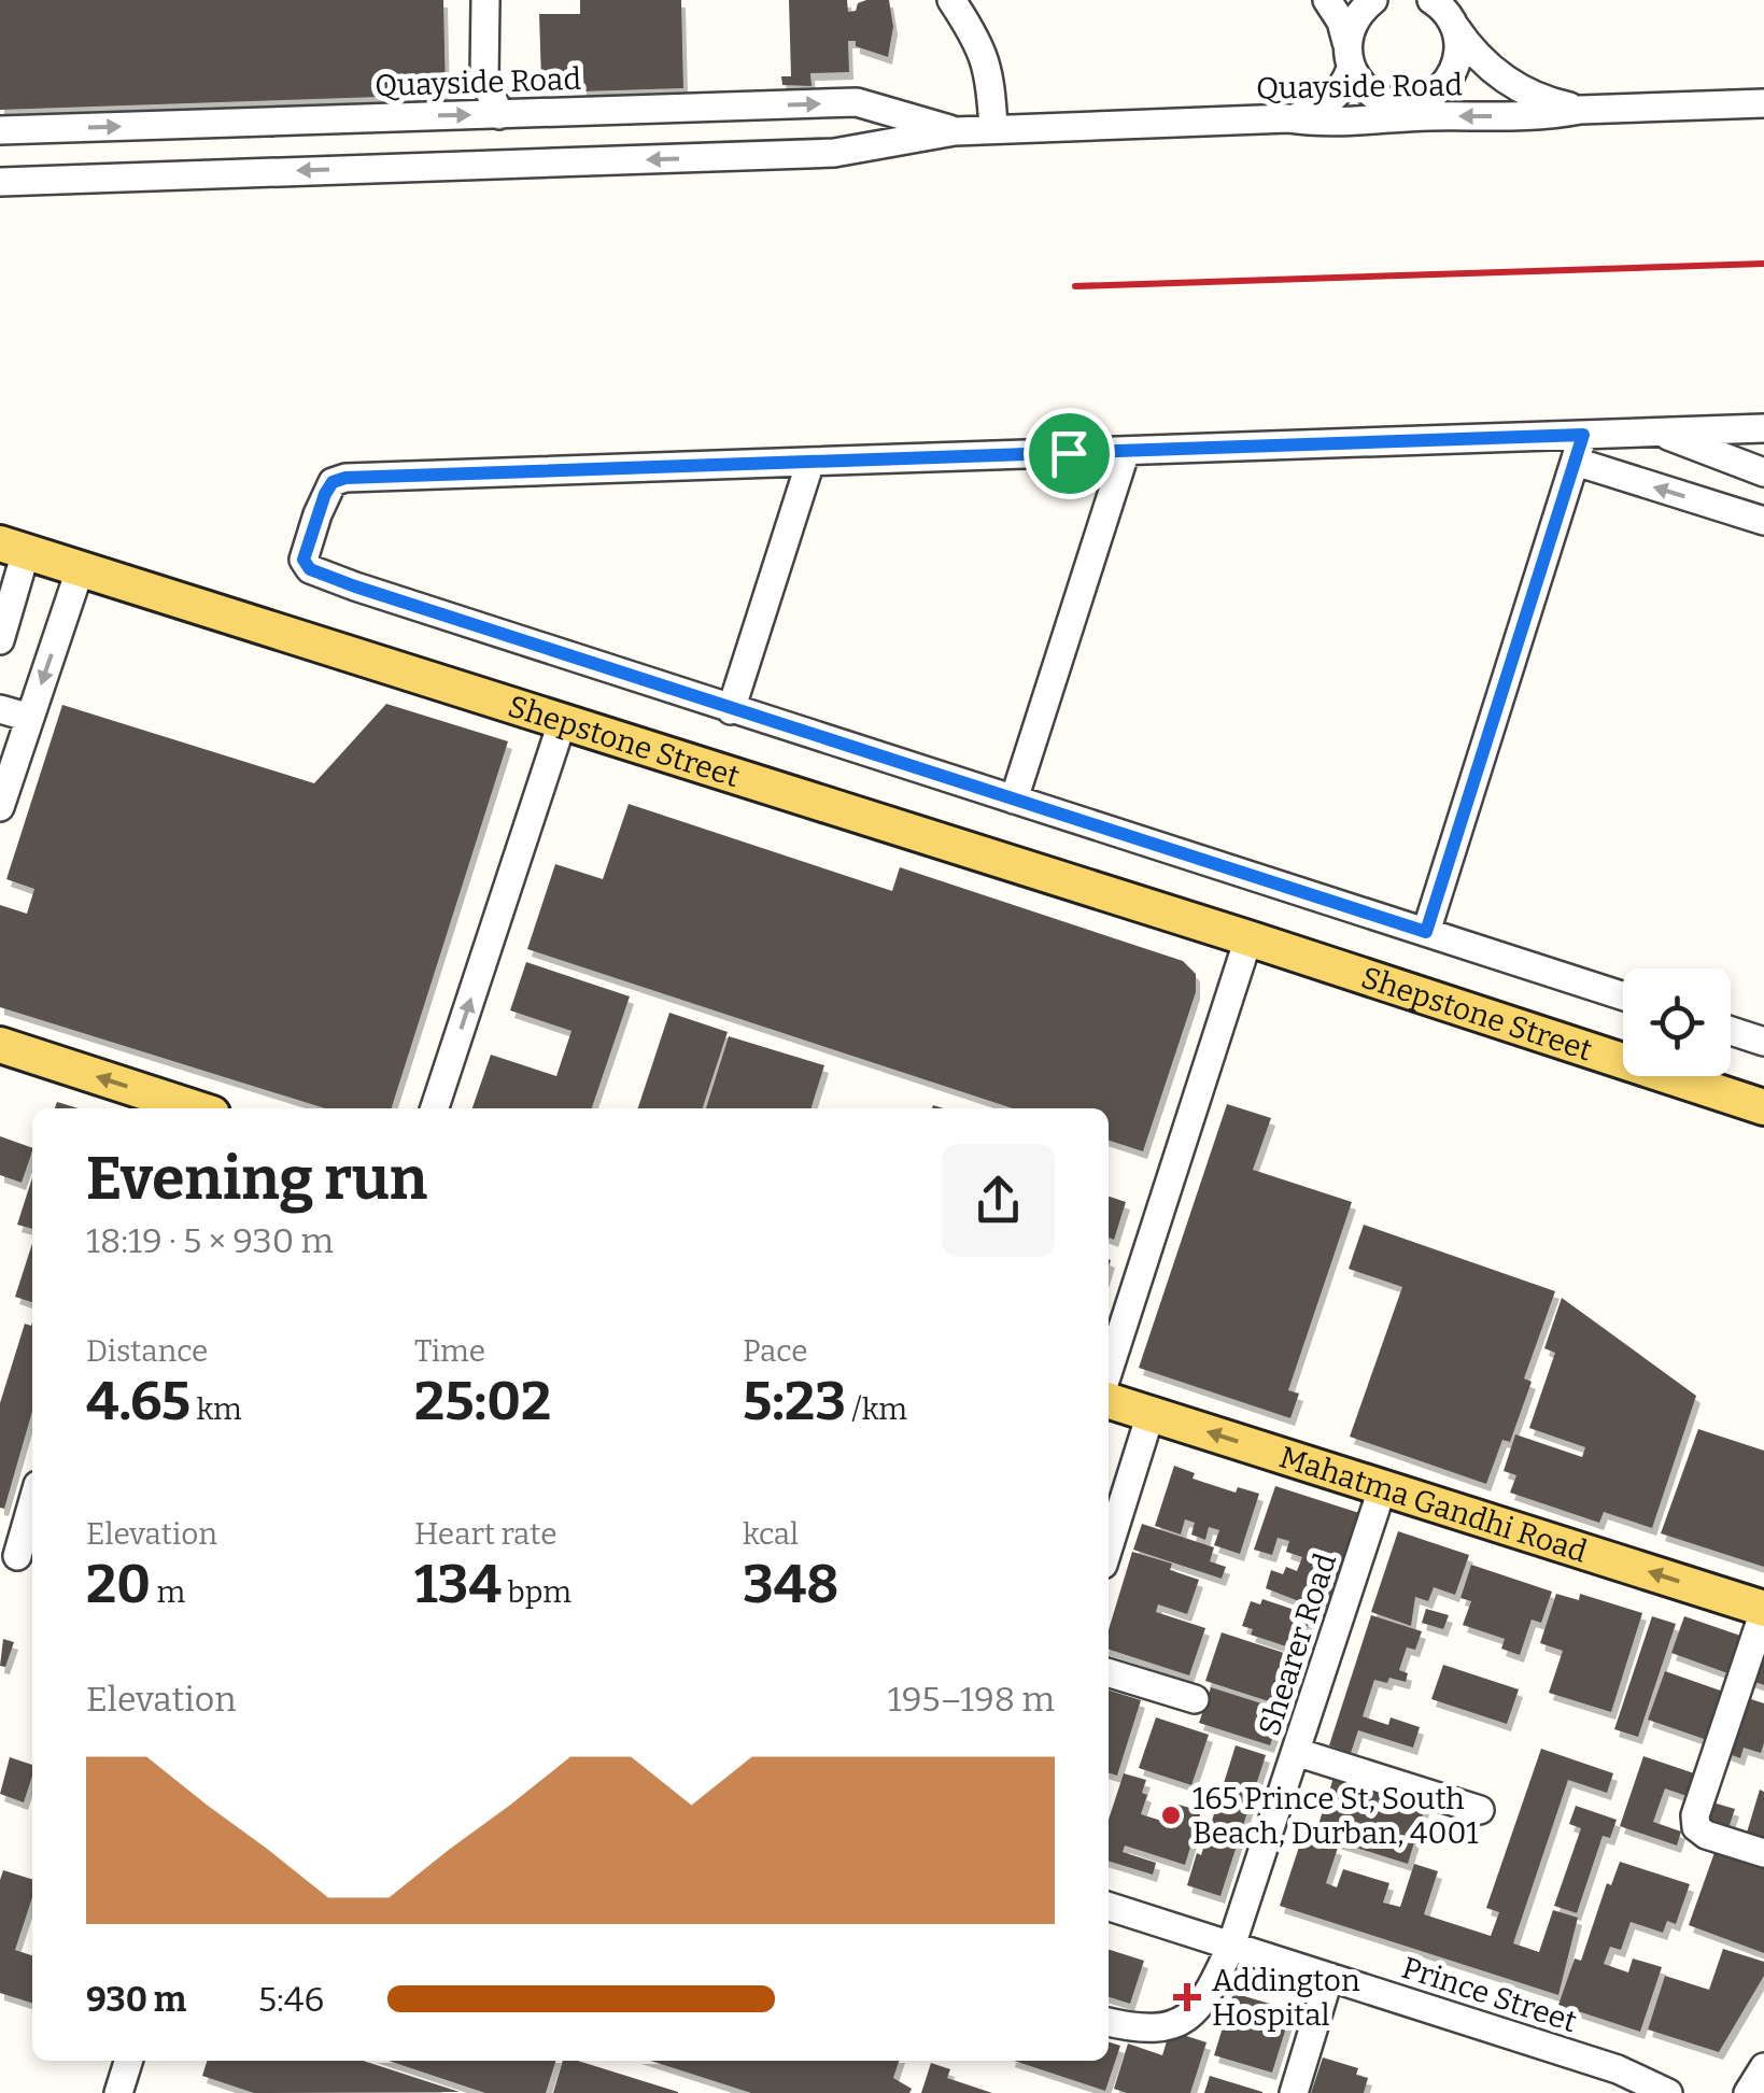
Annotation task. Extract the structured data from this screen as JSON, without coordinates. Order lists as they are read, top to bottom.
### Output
{
  "streets": {
    "main road": ["Shepstone Street", "Mahatma Gandhi Road"],
    "street": ["Quayside Road", "Shearer Road", "Prince Street"]
  },
  "crossings": [
    ["Mahatma Gandhi Road", "Shearer Road"],
    ["Shearer Road", "Prince Street"]
  ],
  "one_way": ["Mahatma Gandhi Road"],
  "places": {
    "other": ["165 Prince St, South Beach, Durban, 4001"],
    "health": ["Addington Hospital"]
  },
  "page": {
    "heading": ["Evening run", "18:19 · 5 × 930 m"],
    "stats": [
      ["Distance", "4.65 km"],
      ["Time", "25:02"],
      ["Pace", "5:23 /km"],
      ["Elevation", "20 m"],
      ["Heart rate", "134 bpm"],
      ["kcal", "348"]
    ],
    "chart": ["Elevation", "195–198 m"],
    "list": [
      {
        "name": "930 m",
        "note": "5:46"
      }
    ]
  }
}
